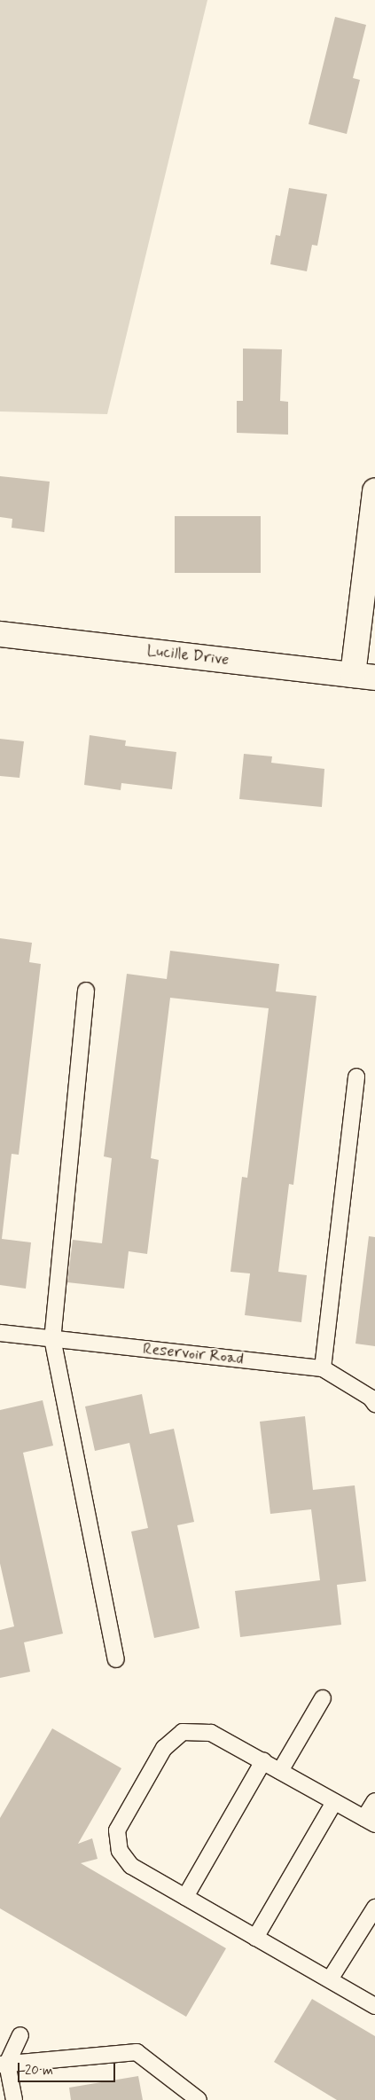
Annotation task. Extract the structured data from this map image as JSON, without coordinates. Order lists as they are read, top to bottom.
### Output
{
  "streets": {
    "street": ["Lucille Drive"],
    "lane": ["Reservoir Road"]
  },
  "scale_bar": "20 m"
}
